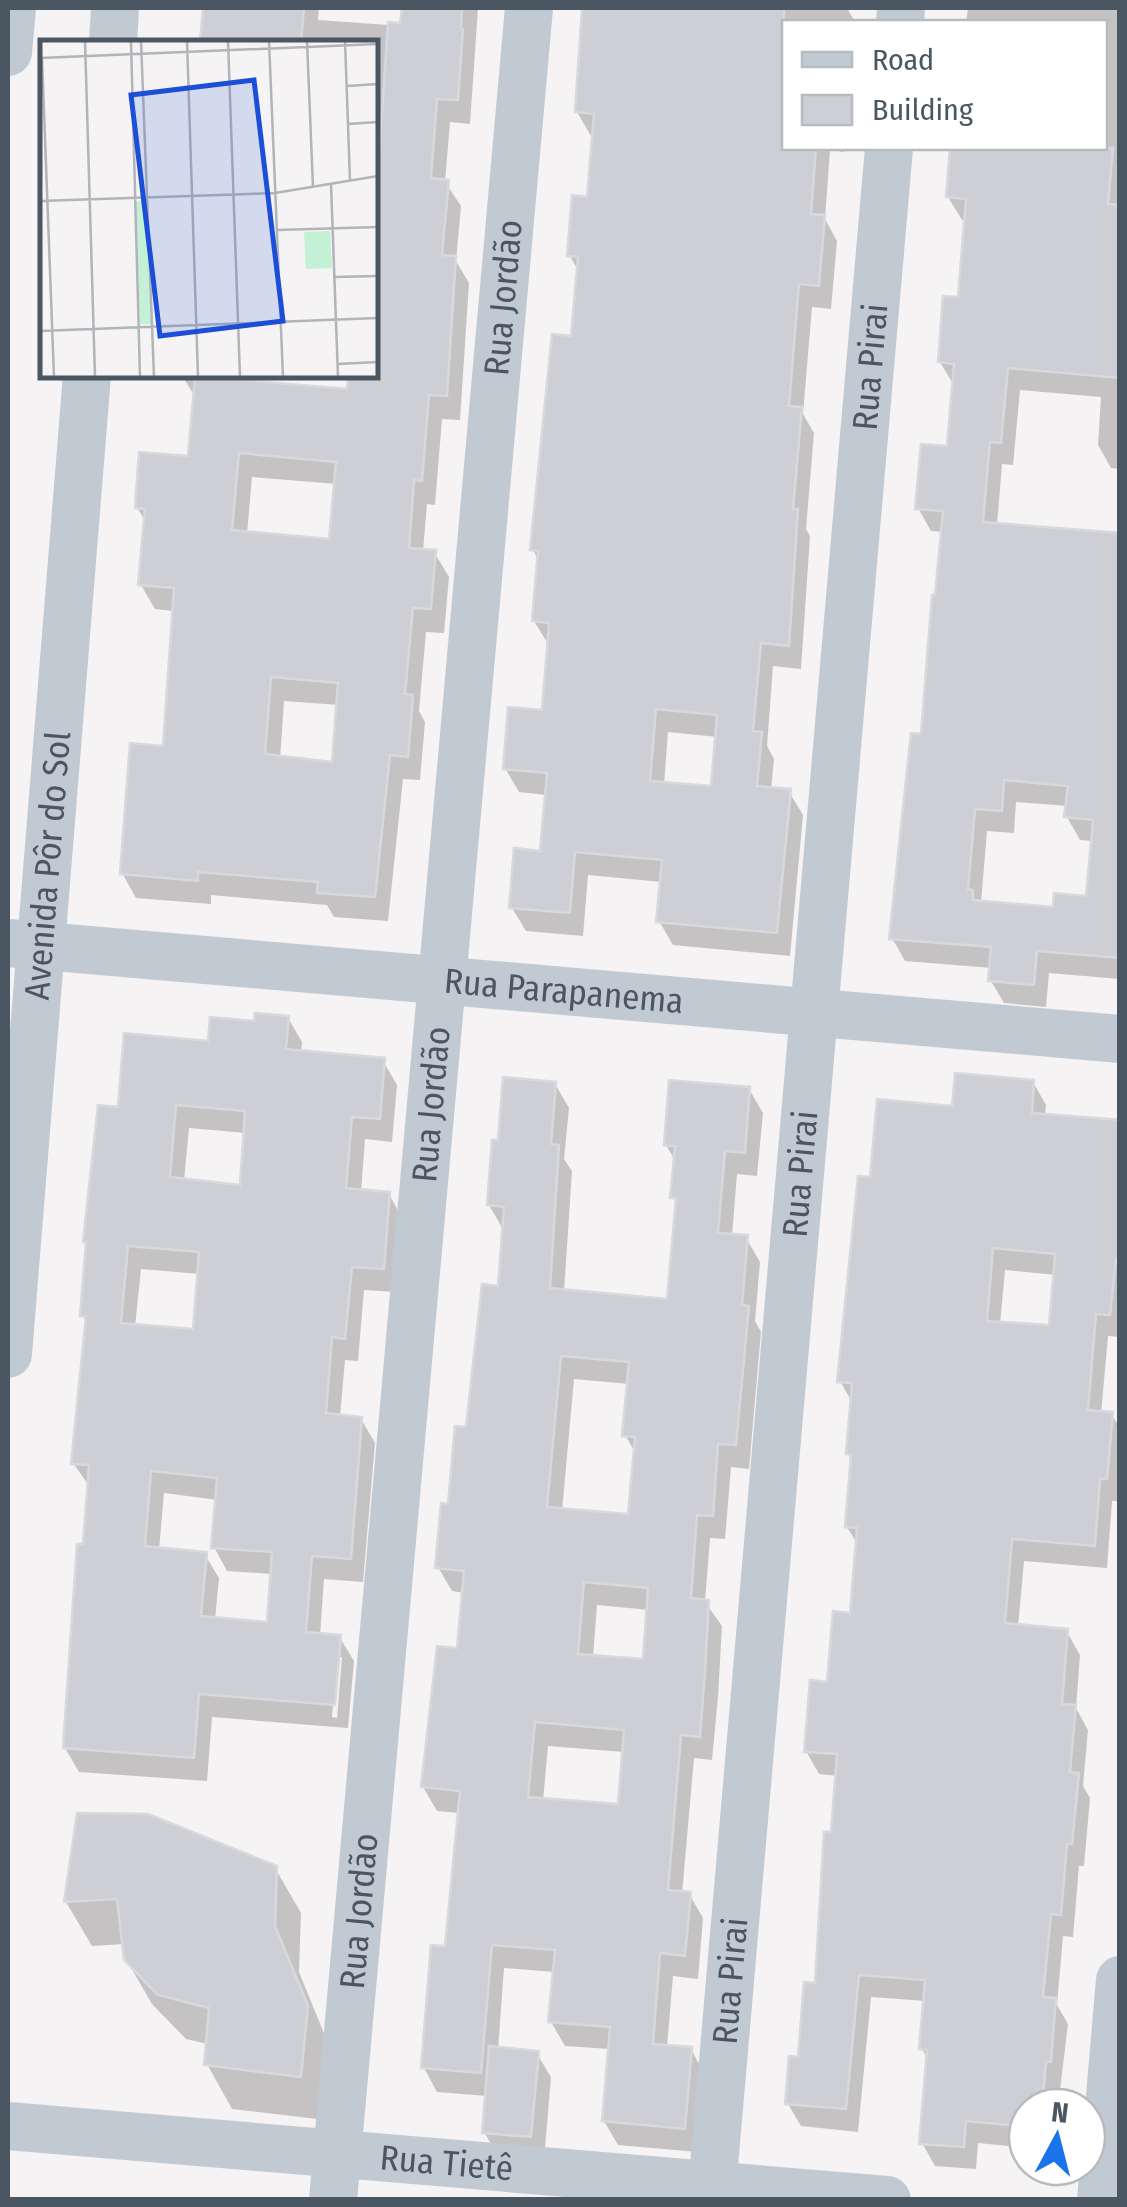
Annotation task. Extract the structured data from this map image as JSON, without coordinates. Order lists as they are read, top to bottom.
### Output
{
  "streets": {
    "street": [
      "Rua Jordão",
      "Rua Pirai",
      "Avenida Pôr do Sol",
      "Rua Parapanema",
      "Rua Tietê"
    ]
  },
  "crossings": [
    ["Rua Jordão", "Rua Parapanema"],
    ["Rua Jordão", "Rua Tietê"],
    ["Rua Pirai", "Rua Parapanema"],
    ["Rua Pirai", "Rua Tietê"],
    ["Avenida Pôr do Sol", "Rua Parapanema"]
  ],
  "legend": ["Road", "Building"],
  "north": "top"
}
